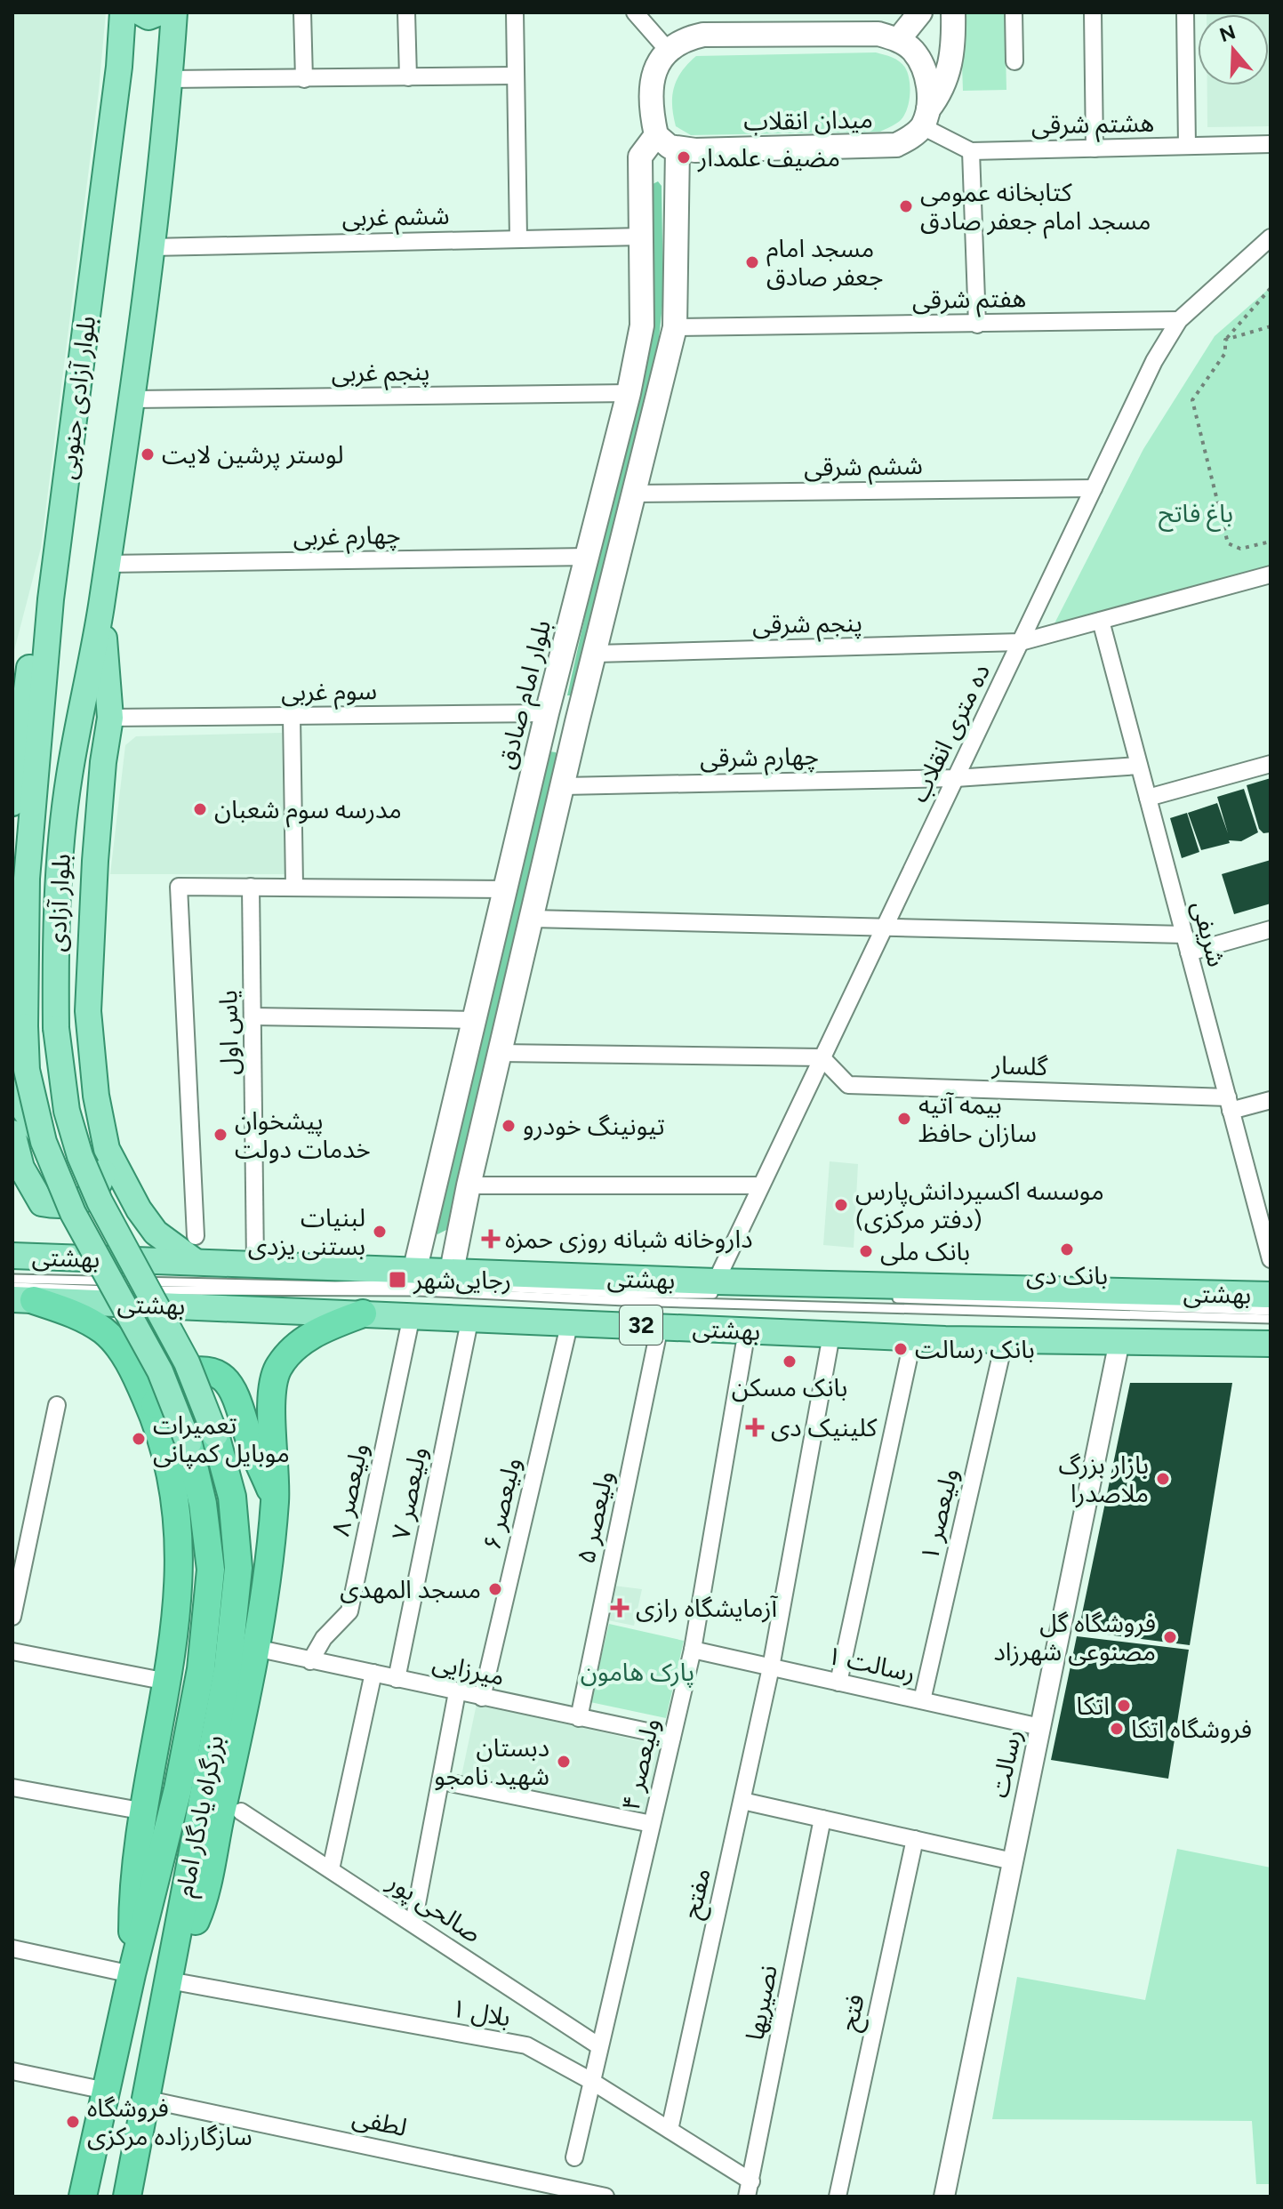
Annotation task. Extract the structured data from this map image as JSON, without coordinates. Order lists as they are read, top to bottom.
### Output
{
  "streets": {
    "highway": ["بزرگراه یادگار امام"],
    "main road": [
      "میدان انقلاب",
      "بلوار آزادی جنوبی",
      "بلوار امام صادق",
      "بلوار آزادی",
      "بهشتى",
      "بهشتی",
      "32"
    ],
    "street": [
      "هشتم شرقی",
      "ششم غربی",
      "هفتم شرقی",
      "پنجم غربی",
      "ششم شرقی",
      "چهارم غربی",
      "پنجم شرقی",
      "سوم غربی",
      "ده متری انقلاب",
      "چهارم شرقی",
      "شریفی",
      "یاس اول",
      "گلسار",
      "ولیعصر ۸",
      "ولیعصر ۷",
      "ولیعصر ۶",
      "ولیعصر ۱",
      "ولیعصر ۵",
      "رسالت ۱",
      "میرزایی",
      "رسالت",
      "ولیعصر ۴",
      "مفتح",
      "صالحی پور",
      "نصیریها",
      "بلال ۱",
      "فتح",
      "لطفی"
    ]
  },
  "crossings": [
    ["میدان انقلاب", "هشتم شرقی"],
    ["ششم غربی", "بلوار امام صادق"],
    ["هفتم شرقی", "ده متری انقلاب"],
    ["پنجم غربی", "بلوار امام صادق"],
    ["بلوار آزادی جنوبی", "بلوار آزادی"],
    ["ششم شرقی", "ده متری انقلاب"],
    ["چهارم غربی", "بلوار امام صادق"],
    ["پنجم شرقی", "ده متری انقلاب"],
    ["پنجم شرقی", "شریفی"],
    ["سوم غربی", "بلوار امام صادق"],
    ["بلوار امام صادق", "بهشتى"],
    ["ده متری انقلاب", "چهارم شرقی"],
    ["ده متری انقلاب", "گلسار"],
    ["ده متری انقلاب", "بهشتى"],
    ["چهارم شرقی", "شریفی"],
    ["بلوار آزادی", "بزرگراه یادگار امام"],
    ["شریفی", "گلسار"],
    ["یاس اول", "بهشتى"],
    ["بهشتی", "ولیعصر ۸"],
    ["بهشتی", "ولیعصر ۷"],
    ["بهشتی", "ولیعصر ۶"],
    ["بهشتی", "ولیعصر ۱"],
    ["بهشتی", "ولیعصر ۵"],
    ["بهشتی", "رسالت"],
    ["بهشتی", "ولیعصر ۴"],
    ["بهشتی", "مفتح"],
    ["ولیعصر ۸", "میرزایی"],
    ["ولیعصر ۷", "میرزایی"],
    ["ولیعصر ۶", "میرزایی"],
    ["ولیعصر ۱", "رسالت ۱"],
    ["ولیعصر ۵", "میرزایی"],
    ["رسالت ۱", "رسالت"],
    ["رسالت ۱", "ولیعصر ۴"],
    ["رسالت ۱", "مفتح"],
    ["میرزایی", "ولیعصر ۴"],
    ["ولیعصر ۴", "صالحی پور"],
    ["ولیعصر ۴", "بلال ۱"],
    ["بزرگراه یادگار امام", "بلال ۱"],
    ["بزرگراه یادگار امام", "لطفی"],
    ["مفتح", "بلال ۱"],
    ["نصیریها", "بلال ۱"]
  ],
  "parks": ["باغ فاتح", "پارک هامون"],
  "places": {
    "other": [
      "مضیف علمدار",
      "کتابخانه عمومی مسجد امام جعفر صادق",
      "مسجد امام جعفر صادق",
      "لوستر پرشين لايت",
      "مدرسه سوم شعبان",
      "بیمه آتیه سازان حافظ",
      "تیونینگ خودرو",
      "پیشخوان خدمات دولت",
      "موسسه اکسیردانش‌پارس (دفتر مرکزی)",
      "لبنیات بستنی یزدی",
      "بانک دی",
      "بانک ملی",
      "بانک رسالت",
      "بانک مسکن",
      "تعمیرات موبایل کمپانی",
      "بازار بزرگ ملاصدرا",
      "مسجد المهدی",
      "فروشگاه گل مصنوعی شهرزاد",
      "اتکا",
      "فروشگاه اتکا",
      "دبستان شهید نامجو",
      "فروشگاه سازگارزاده مرکزی"
    ],
    "health": ["داروخانه شبانه روزی حمزه", "کلینیک دی", "آزمایشگاه رازی"],
    "transit": ["رجایی‌شهر"]
  },
  "north": "top"
}
